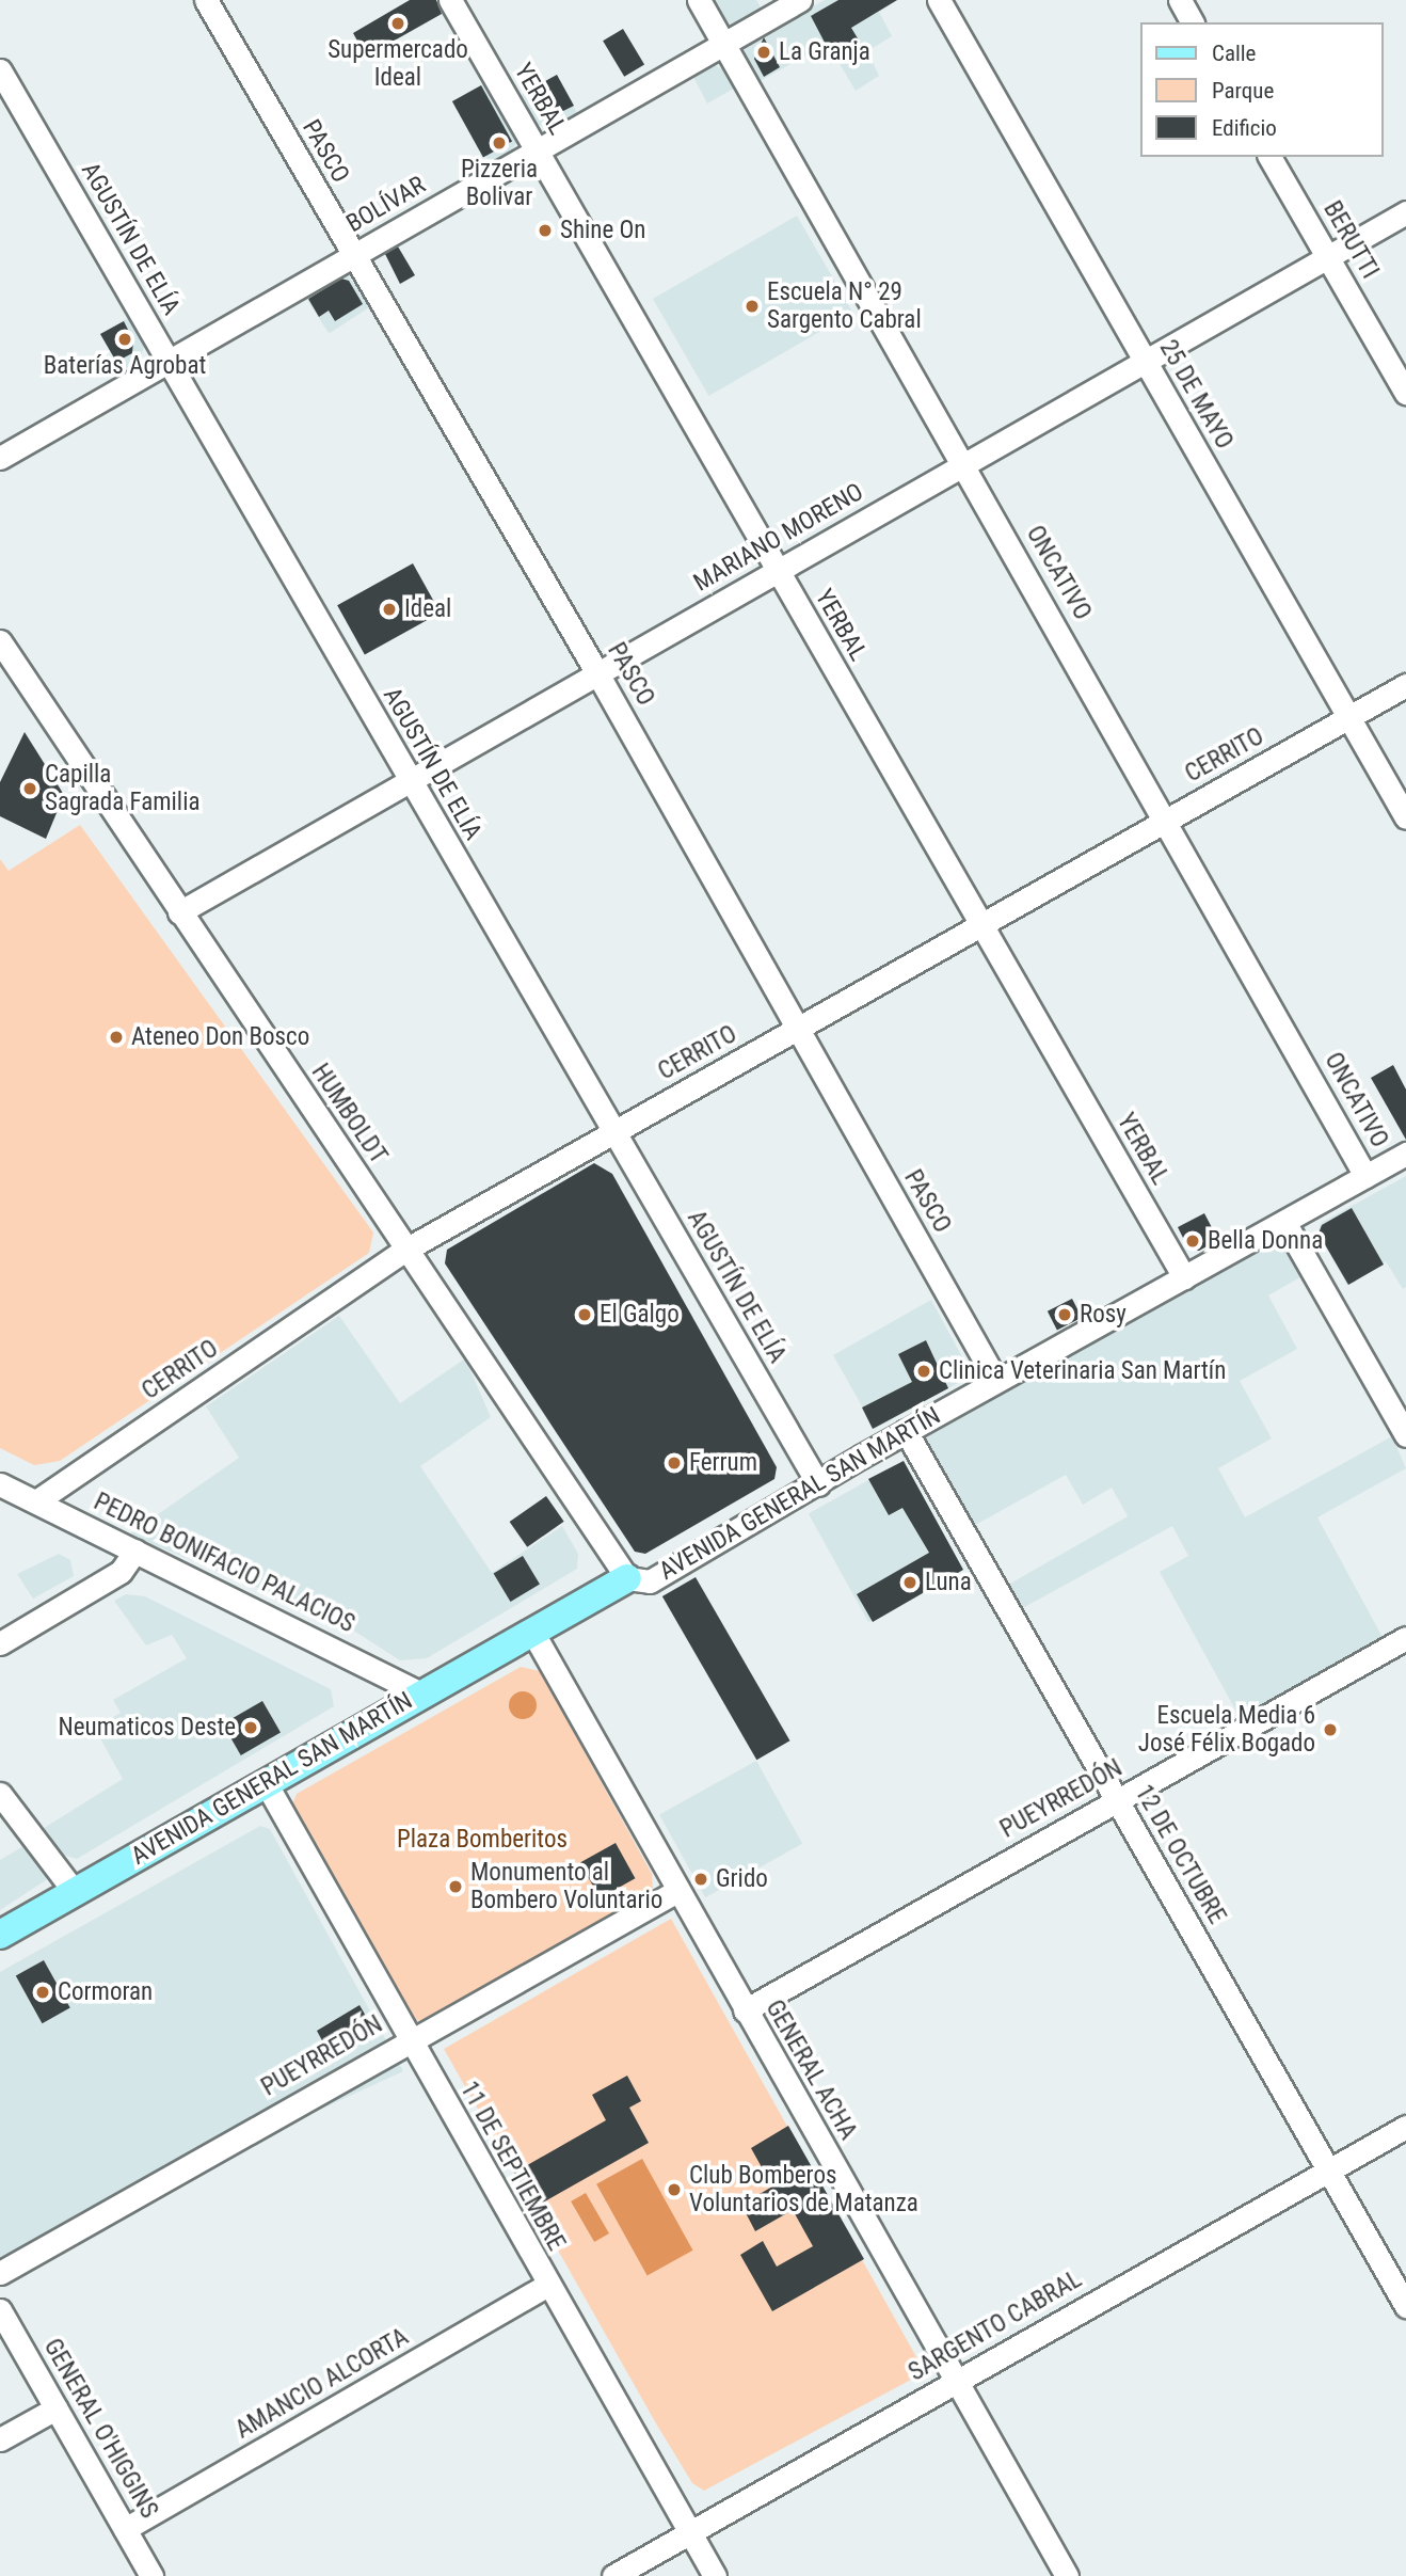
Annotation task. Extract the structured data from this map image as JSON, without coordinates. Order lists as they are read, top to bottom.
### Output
{
  "streets": {
    "main road": ["AVENIDA GENERAL SAN MARTÍN"],
    "street": [
      "YERBAL",
      "PASCO",
      "BOLÍVAR",
      "AGUSTÍN DE ELÍA",
      "BERUTTI",
      "25 DE MAYO",
      "MARIANO MORENO",
      "ONCATIVO",
      "CERRITO",
      "HUMBOLDT",
      "PEDRO BONIFACIO PALACIOS",
      "PUEYRREDÓN",
      "12 DE OCTUBRE",
      "GENERAL ACHA",
      "11 DE SEPTIEMBRE",
      "SARGENTO CABRAL",
      "AMANCIO ALCORTA",
      "GENERAL O'HIGGINS"
    ]
  },
  "crossings": [
    ["YERBAL", "BOLÍVAR"],
    ["YERBAL", "MARIANO MORENO"],
    ["YERBAL", "CERRITO"],
    ["YERBAL", "AVENIDA GENERAL SAN MARTÍN"],
    ["PASCO", "BOLÍVAR"],
    ["PASCO", "MARIANO MORENO"],
    ["PASCO", "CERRITO"],
    ["PASCO", "AVENIDA GENERAL SAN MARTÍN"],
    ["BOLÍVAR", "AGUSTÍN DE ELÍA"],
    ["BOLÍVAR", "ONCATIVO"],
    ["AGUSTÍN DE ELÍA", "MARIANO MORENO"],
    ["AGUSTÍN DE ELÍA", "CERRITO"],
    ["AGUSTÍN DE ELÍA", "AVENIDA GENERAL SAN MARTÍN"],
    ["BERUTTI", "MARIANO MORENO"],
    ["25 DE MAYO", "MARIANO MORENO"],
    ["25 DE MAYO", "CERRITO"],
    ["MARIANO MORENO", "ONCATIVO"],
    ["MARIANO MORENO", "HUMBOLDT"],
    ["ONCATIVO", "CERRITO"],
    ["ONCATIVO", "AVENIDA GENERAL SAN MARTÍN"],
    ["CERRITO", "HUMBOLDT"],
    ["CERRITO", "PEDRO BONIFACIO PALACIOS"],
    ["HUMBOLDT", "AVENIDA GENERAL SAN MARTÍN"],
    ["AVENIDA GENERAL SAN MARTÍN", "PEDRO BONIFACIO PALACIOS"],
    ["AVENIDA GENERAL SAN MARTÍN", "12 DE OCTUBRE"],
    ["AVENIDA GENERAL SAN MARTÍN", "GENERAL ACHA"],
    ["AVENIDA GENERAL SAN MARTÍN", "11 DE SEPTIEMBRE"],
    ["PUEYRREDÓN", "12 DE OCTUBRE"],
    ["PUEYRREDÓN", "GENERAL ACHA"],
    ["PUEYRREDÓN", "11 DE SEPTIEMBRE"],
    ["12 DE OCTUBRE", "SARGENTO CABRAL"],
    ["GENERAL ACHA", "SARGENTO CABRAL"],
    ["11 DE SEPTIEMBRE", "SARGENTO CABRAL"],
    ["11 DE SEPTIEMBRE", "AMANCIO ALCORTA"],
    ["AMANCIO ALCORTA", "GENERAL O'HIGGINS"]
  ],
  "parks": ["Plaza Bomberitos"],
  "places": [
    "Supermercado Ideal",
    "La Granja",
    "Pizzeria Bolivar",
    "Shine On",
    "Escuela N° 29 Sargento Cabral",
    "Baterías Agrobat",
    "Ideal",
    "Capilla Sagrada Familia",
    "Ateneo Don Bosco",
    "Bella Donna",
    "El Galgo",
    "Rosy",
    "Clinica Veterinaria San Martín",
    "Ferrum",
    "Luna",
    "Neumaticos Deste",
    "Escuela Media 6 José Félix Bogado",
    "Grido",
    "Monumento al Bombero Voluntario",
    "Cormoran",
    "Club Bomberos Voluntarios de Matanza"
  ],
  "legend": ["Calle", "Parque", "Edificio"]
}
